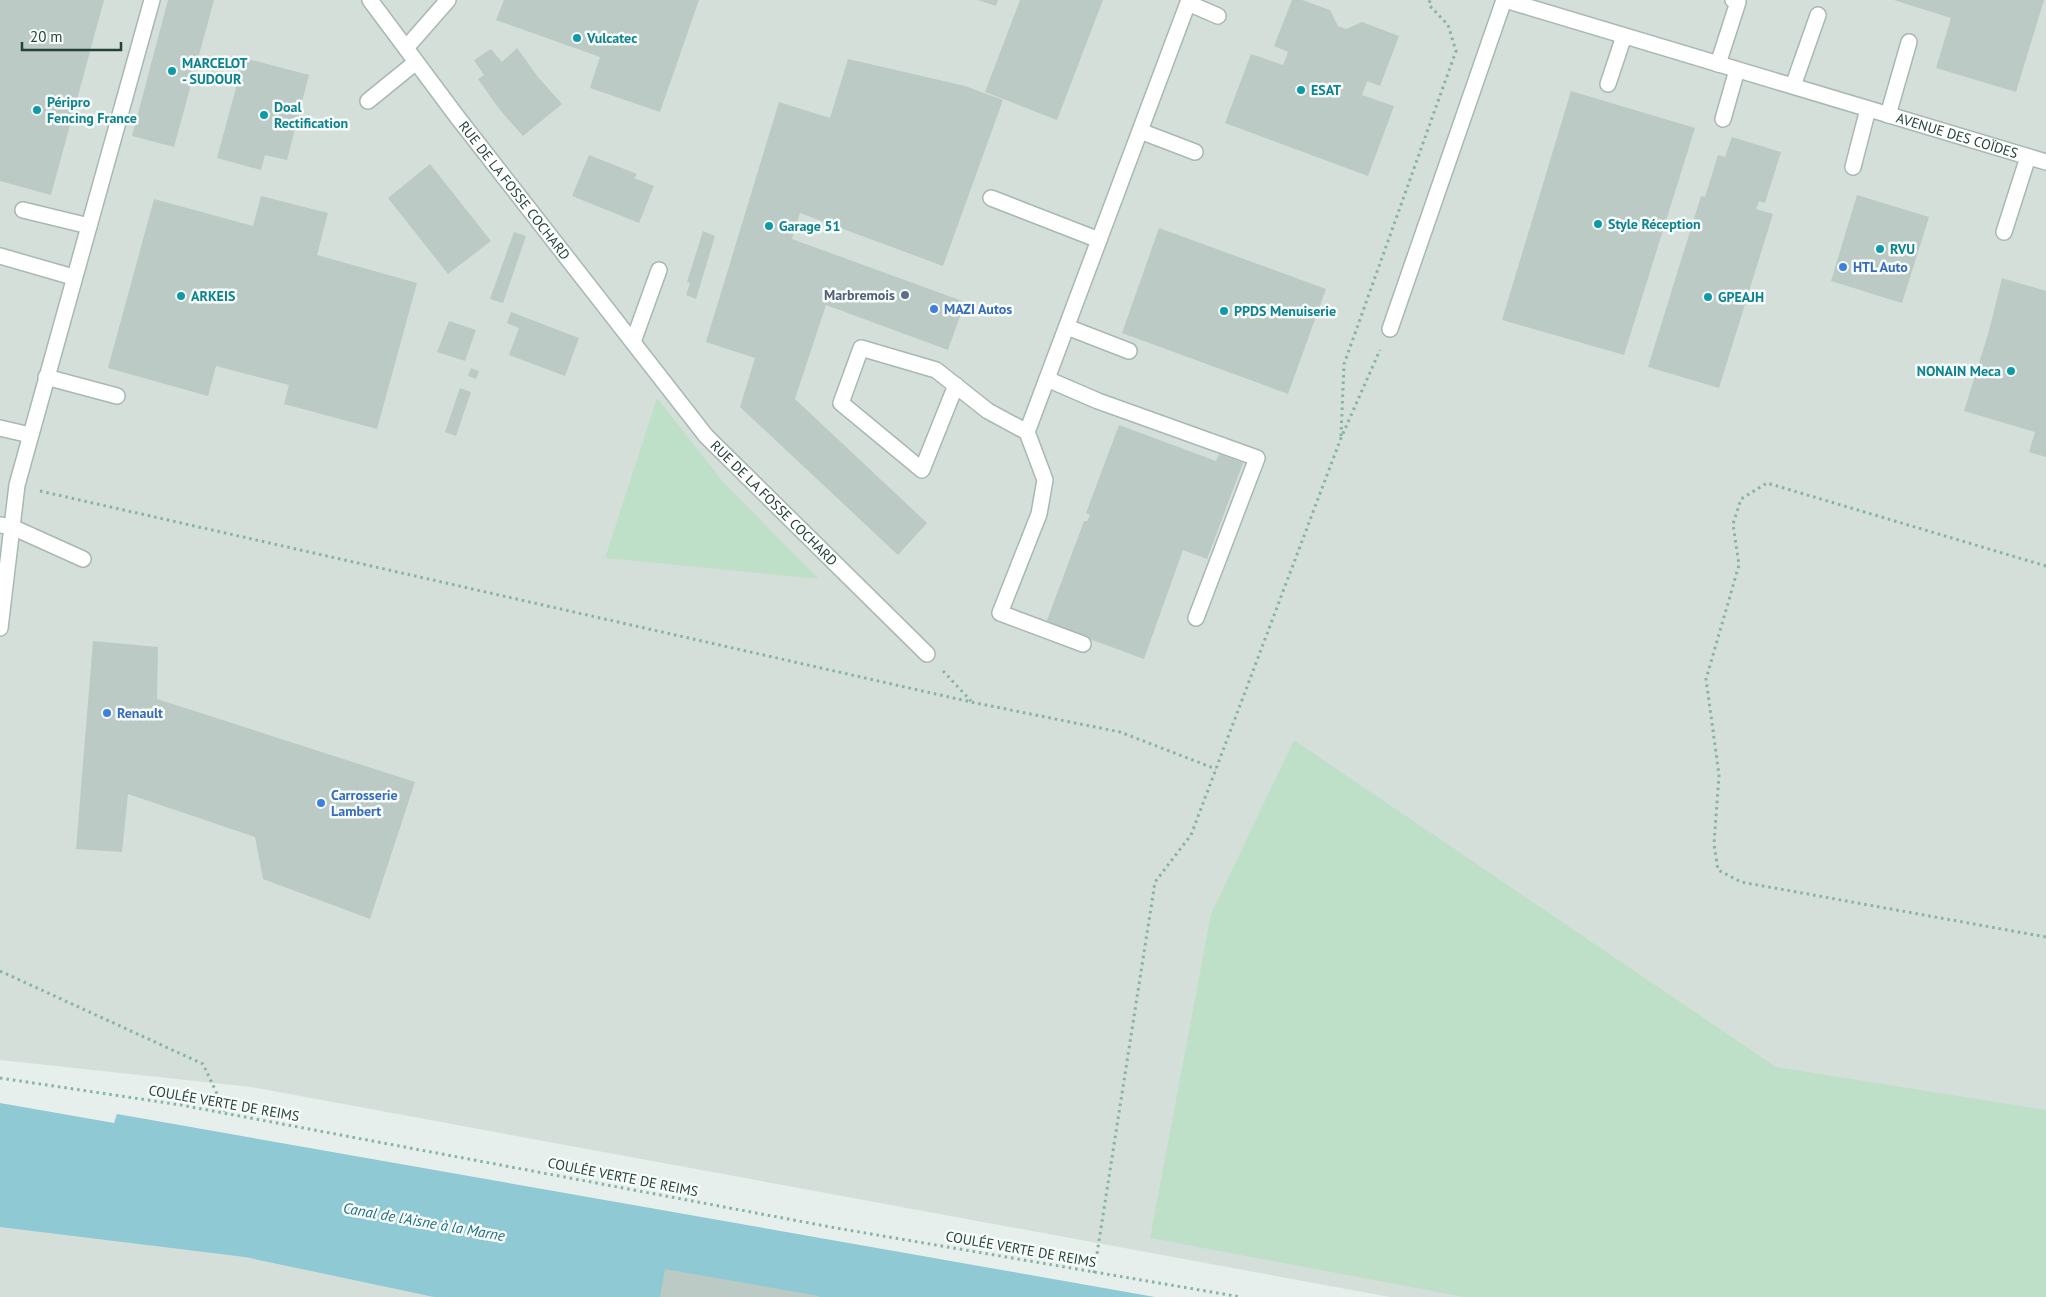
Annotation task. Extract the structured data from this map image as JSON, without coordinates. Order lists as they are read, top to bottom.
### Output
{
  "streets": {
    "street": ["AVENUE DES COÏDES", "RUE DE LA FOSSE COCHARD"],
    "path": ["COULÉE VERTE DE REIMS"]
  },
  "water": ["Canal de l'Aisne à la Marne"],
  "places": [
    "Vulcatec",
    "MARCELOT - SUDOUR",
    "ESAT",
    "Péripro Fencing France",
    "Doal Rectification",
    "Style Réception",
    "Garage 51",
    "RVU",
    "HTL Auto",
    "Marbremois",
    "ARKEIS",
    "GPEAJH",
    "MAZI Autos",
    "PPDS Menuiserie",
    "NONAIN Meca",
    "Renault",
    "Carrosserie Lambert"
  ],
  "scale_bar": "20 m"
}
